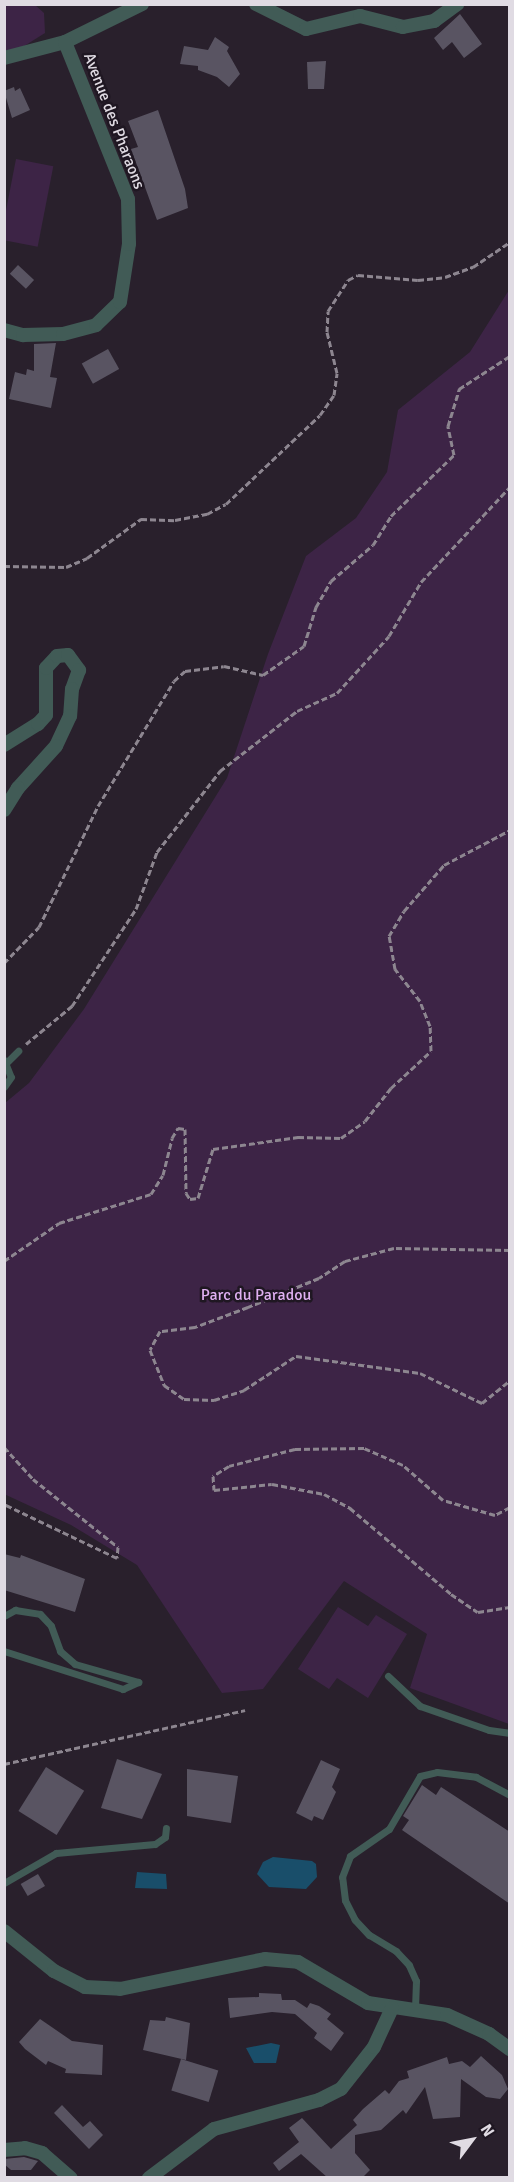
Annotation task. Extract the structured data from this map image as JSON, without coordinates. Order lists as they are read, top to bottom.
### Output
{
  "streets": {
    "street": ["Avenue des Pharaons"]
  },
  "parks": ["Parc du Paradou"],
  "north": "top right"
}
